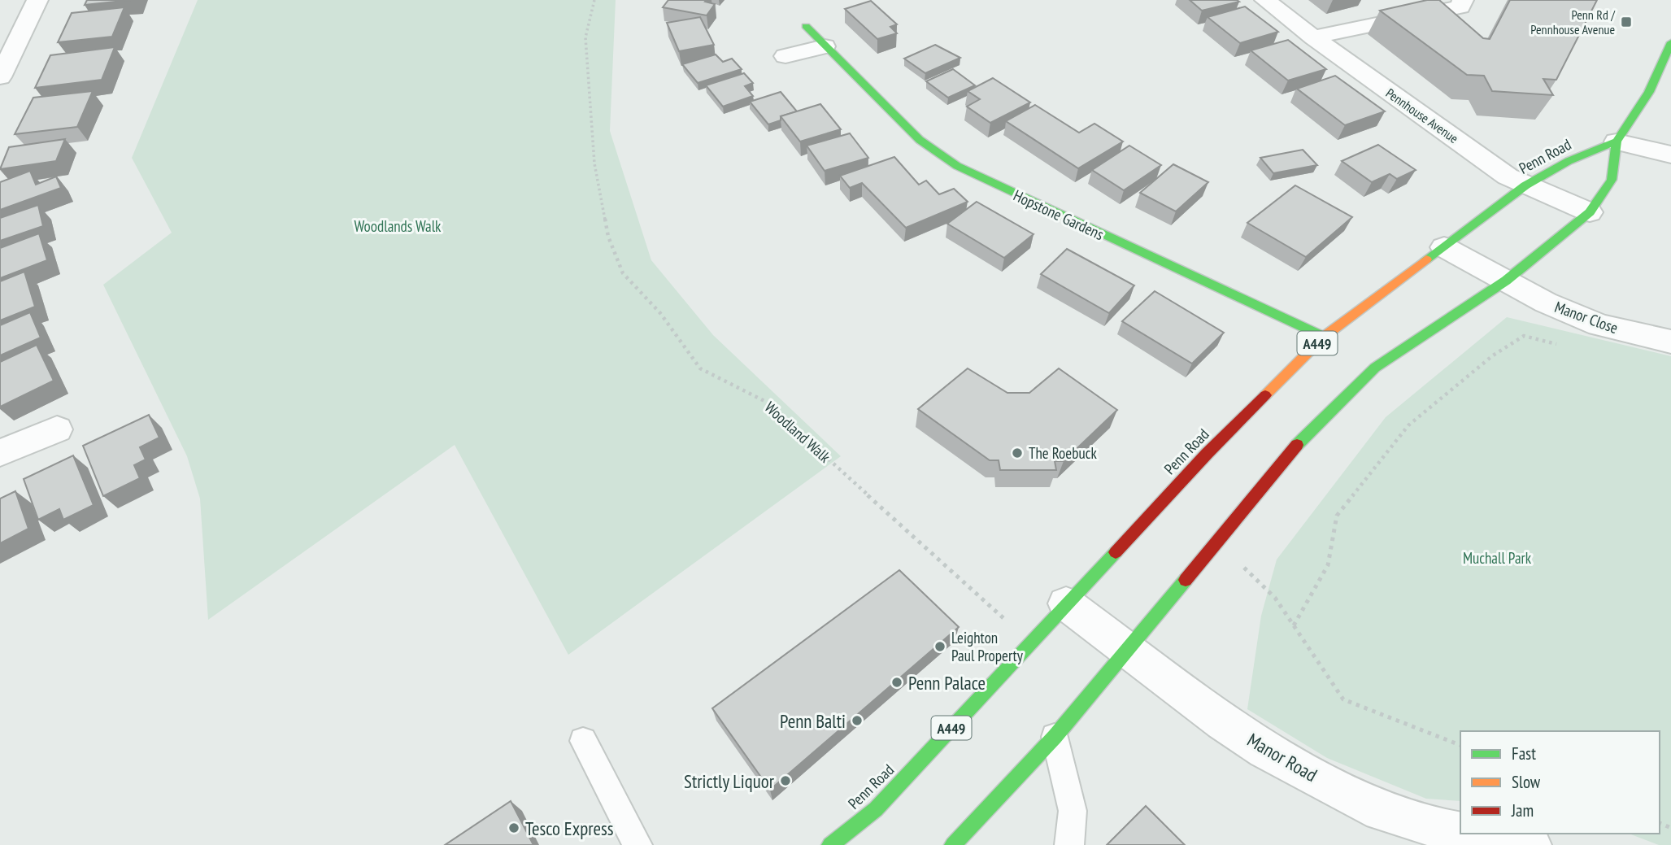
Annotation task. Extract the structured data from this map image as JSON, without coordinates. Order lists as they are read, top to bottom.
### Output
{
  "streets": {
    "main road": ["Penn Road", "Hopstone Gardens", "A449"],
    "street": ["Pennhouse Avenue", "Manor Close", "Manor Road"],
    "path": ["Woodland Walk"]
  },
  "crossings": [
    ["Pennhouse Avenue", "Penn Road"],
    ["Penn Road", "Hopstone Gardens"],
    ["Penn Road", "Manor Close"],
    ["Penn Road", "Woodland Walk"],
    ["Penn Road", "Manor Road"]
  ],
  "parks": ["Woodlands Walk", "Muchall Park"],
  "places": {
    "transit": ["Penn Rd / Pennhouse Avenue"],
    "other": [
      "The Roebuck",
      "Leighton Paul Property",
      "Penn Palace",
      "Penn Balti",
      "Strictly Liquor",
      "Tesco Express"
    ]
  },
  "legend": ["Fast", "Slow", "Jam"]
}
